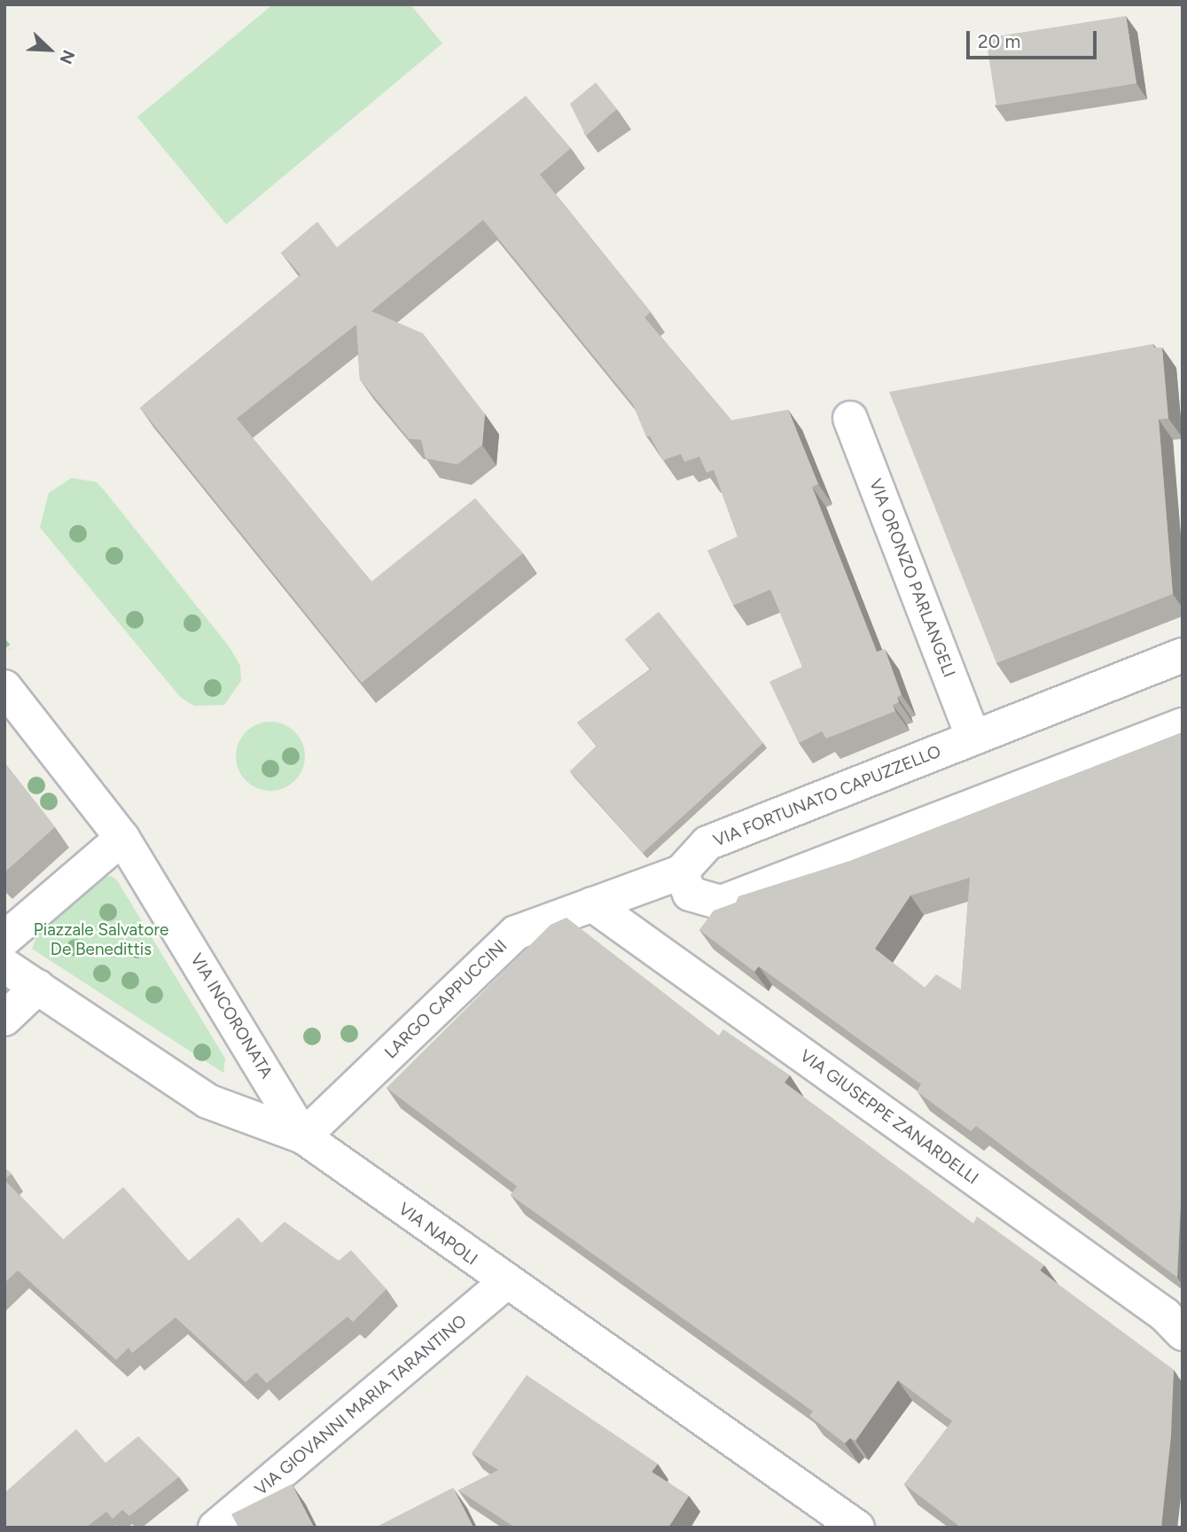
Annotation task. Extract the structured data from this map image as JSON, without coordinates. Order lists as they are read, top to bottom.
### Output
{
  "streets": {
    "street": [
      "VIA ORONZO PARLANGELI",
      "VIA FORTUNATO CAPUZZELLO",
      "LARGO CAPPUCCINI",
      "VIA INCORONATA",
      "VIA GIUSEPPE ZANARDELLI",
      "VIA NAPOLI",
      "VIA GIOVANNI MARIA TARANTINO"
    ]
  },
  "crossings": [
    ["VIA ORONZO PARLANGELI", "VIA FORTUNATO CAPUZZELLO"],
    ["VIA FORTUNATO CAPUZZELLO", "LARGO CAPPUCCINI"],
    ["LARGO CAPPUCCINI", "VIA INCORONATA"],
    ["LARGO CAPPUCCINI", "VIA GIUSEPPE ZANARDELLI"],
    ["LARGO CAPPUCCINI", "VIA NAPOLI"],
    ["VIA INCORONATA", "VIA NAPOLI"],
    ["VIA NAPOLI", "VIA GIOVANNI MARIA TARANTINO"]
  ],
  "parks": ["Piazzale Salvatore De Benedittis"],
  "scale_bar": "20 m",
  "north": "bottom right"
}
